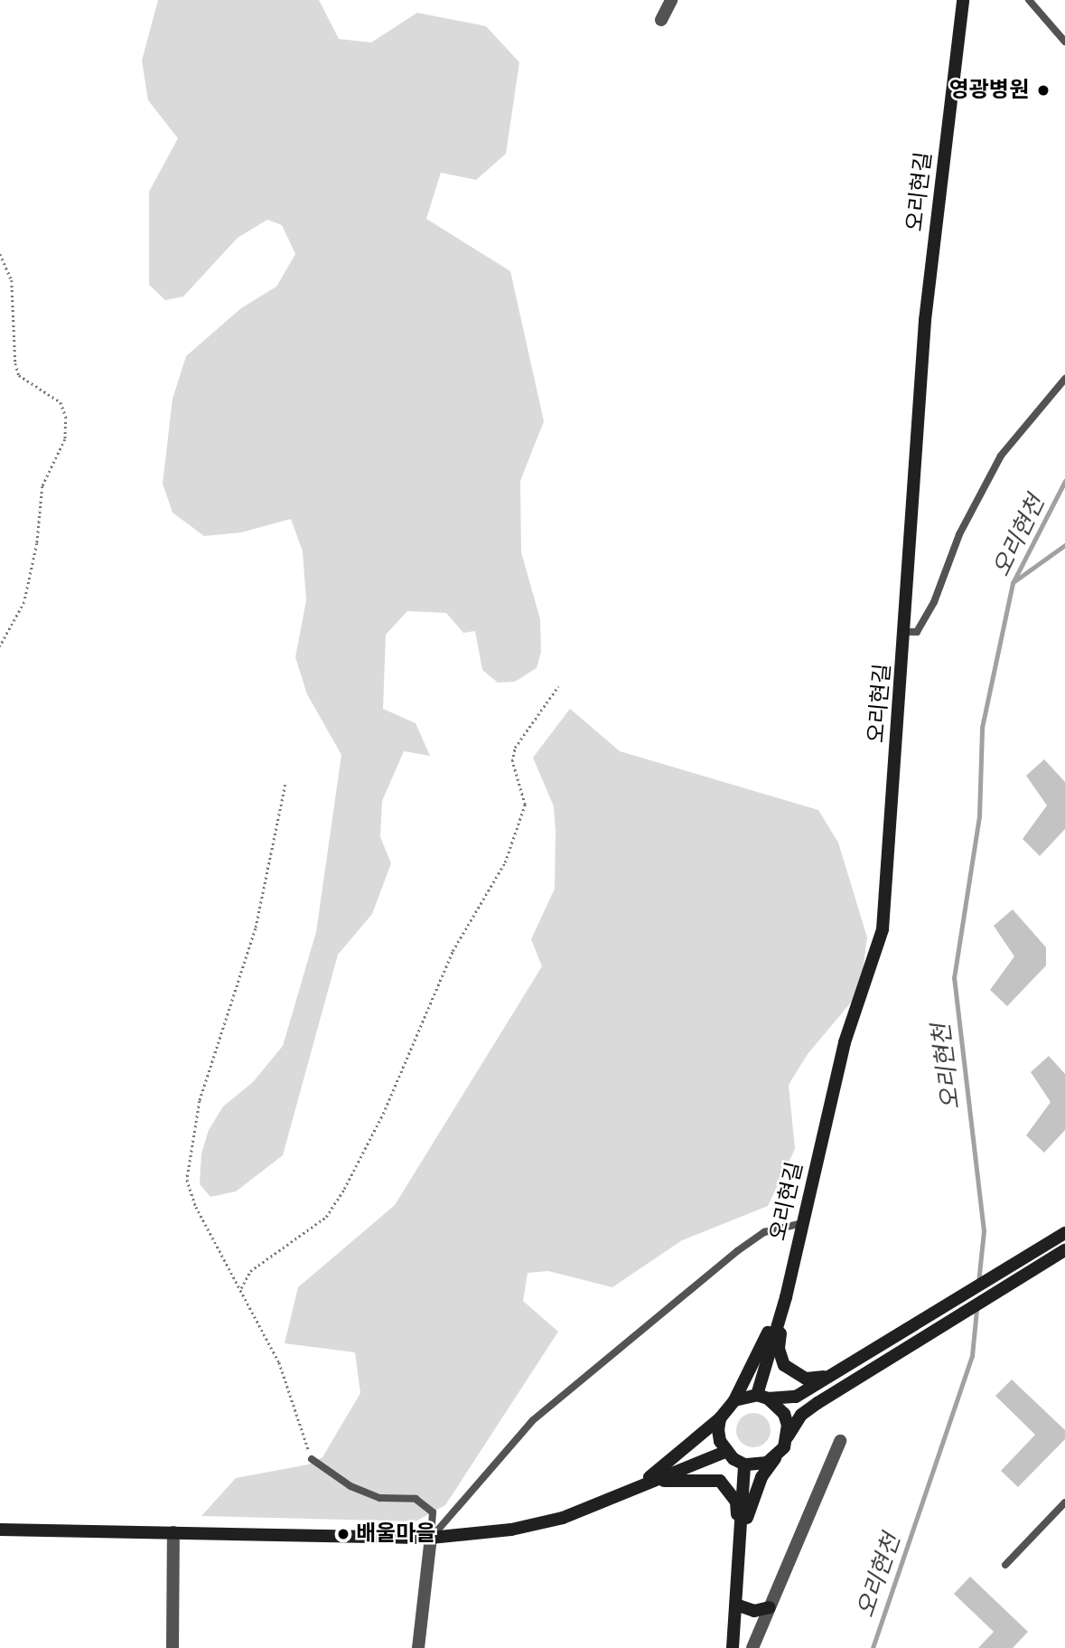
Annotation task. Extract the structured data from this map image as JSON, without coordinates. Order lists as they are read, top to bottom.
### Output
{
  "streets": {
    "street": ["오리현길"]
  },
  "water": ["오리현천"],
  "places": ["영광병원", "배울마을"]
}
